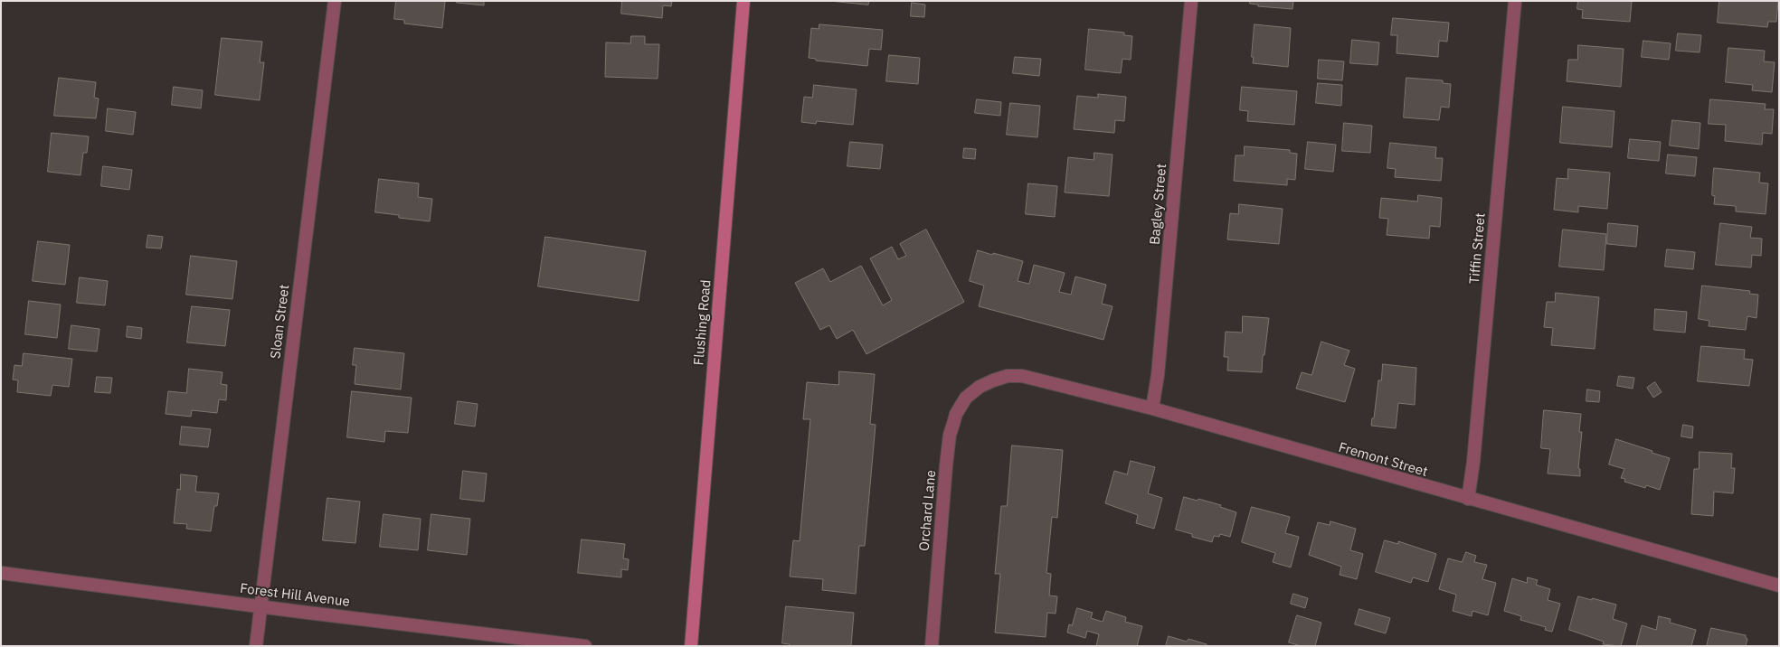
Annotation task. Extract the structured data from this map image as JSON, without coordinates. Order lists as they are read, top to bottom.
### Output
{
  "streets": {
    "main road": ["Flushing Road"],
    "street": [
      "Bagley Street",
      "Tiffin Street",
      "Sloan Street",
      "Fremont Street",
      "Orchard Lane",
      "Forest Hill Avenue"
    ]
  },
  "crossings": [
    ["Bagley Street", "Fremont Street"],
    ["Tiffin Street", "Fremont Street"],
    ["Sloan Street", "Forest Hill Avenue"],
    ["Fremont Street", "Orchard Lane"]
  ]
}
